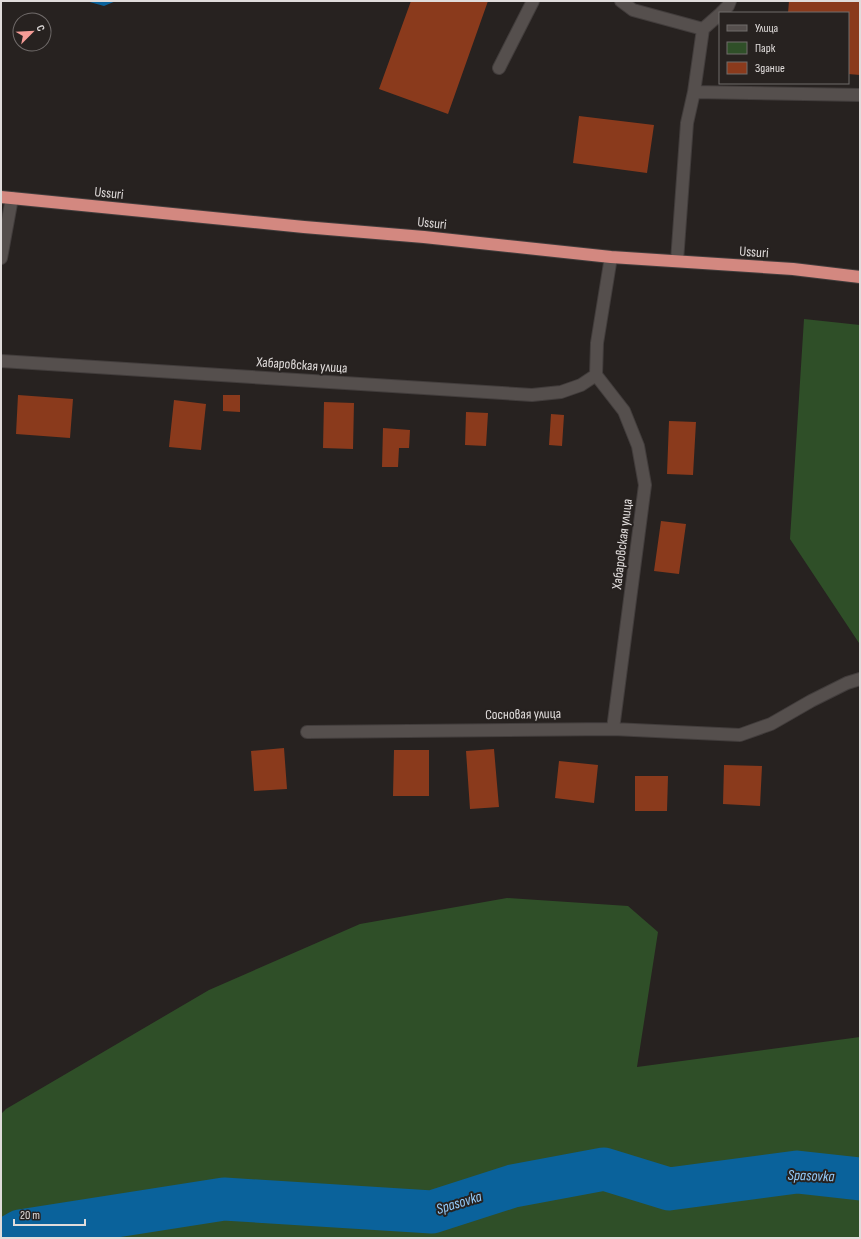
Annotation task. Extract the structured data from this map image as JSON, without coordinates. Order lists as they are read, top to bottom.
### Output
{
  "streets": {
    "highway": ["Ussuri"],
    "street": ["Хабаровская улица", "Сосновая улица"]
  },
  "crossings": [
    ["Хабаровская улица", "Сосновая улица"]
  ],
  "water": ["Spasovka"],
  "legend": ["Улица", "Парк", "Здание"],
  "scale_bar": "20 m",
  "north": "top right"
}
